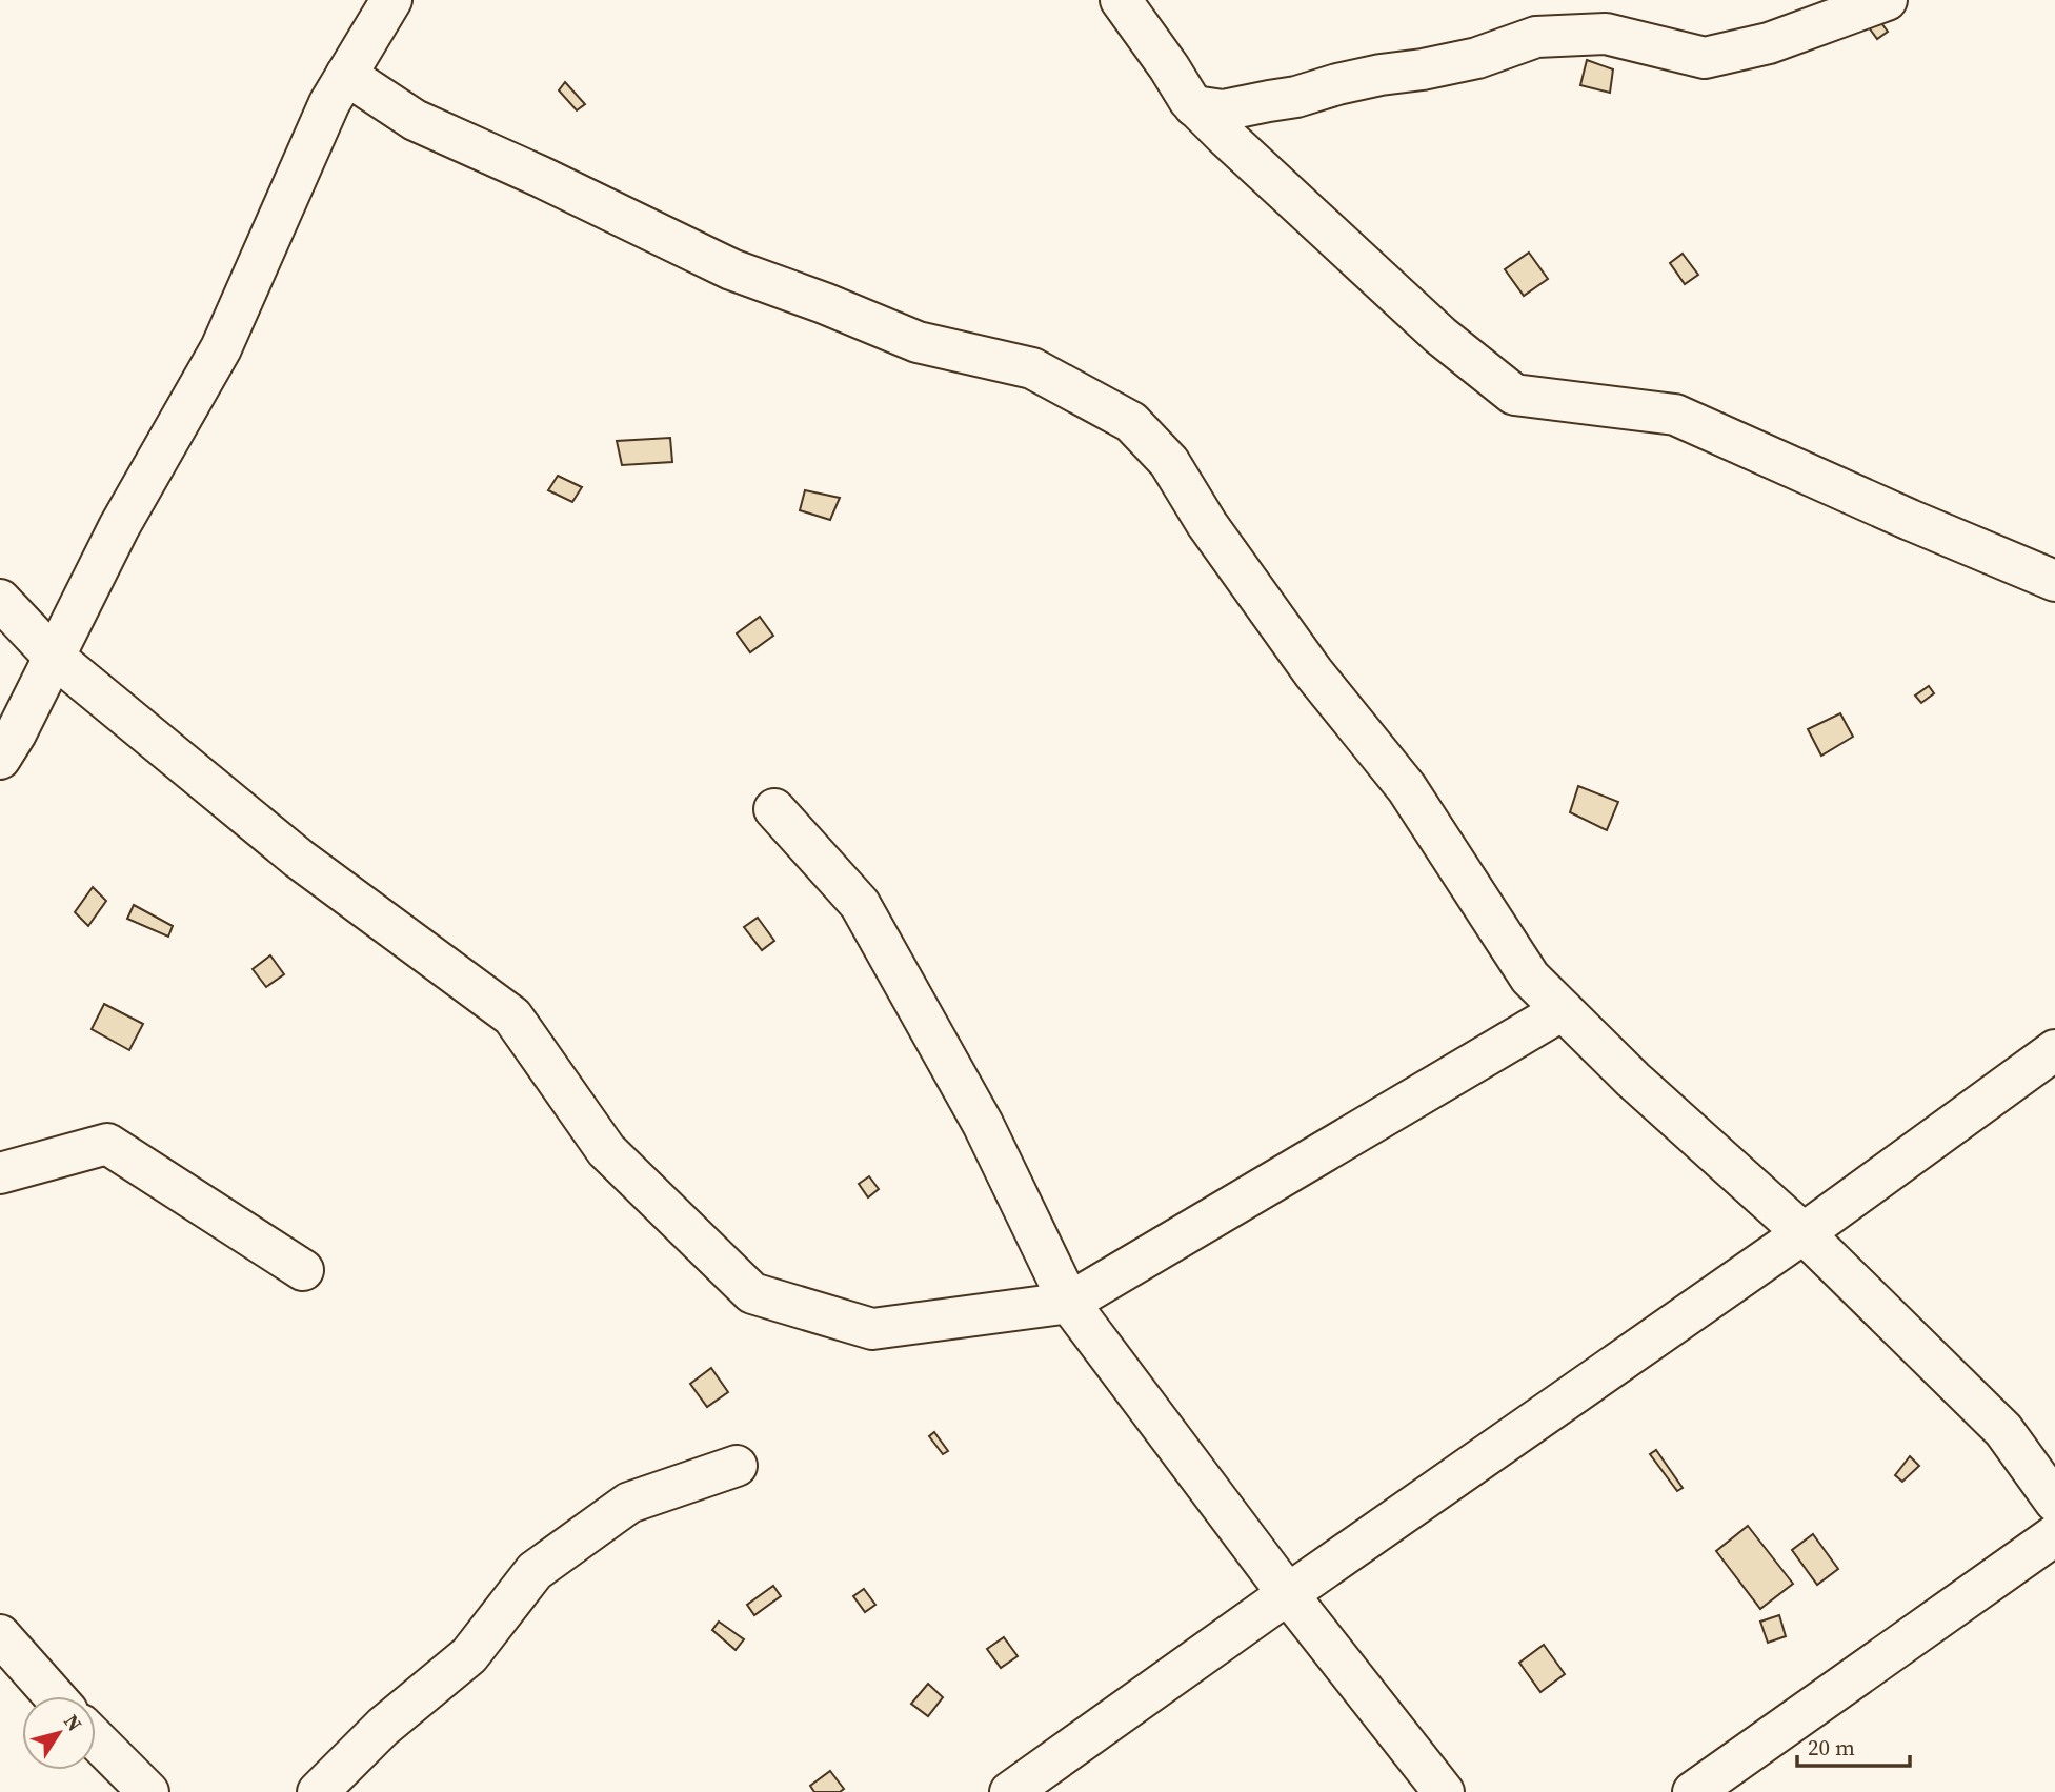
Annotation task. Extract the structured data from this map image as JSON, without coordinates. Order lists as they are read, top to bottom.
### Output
{
  "scale_bar": "20 m",
  "north": "top right"
}
